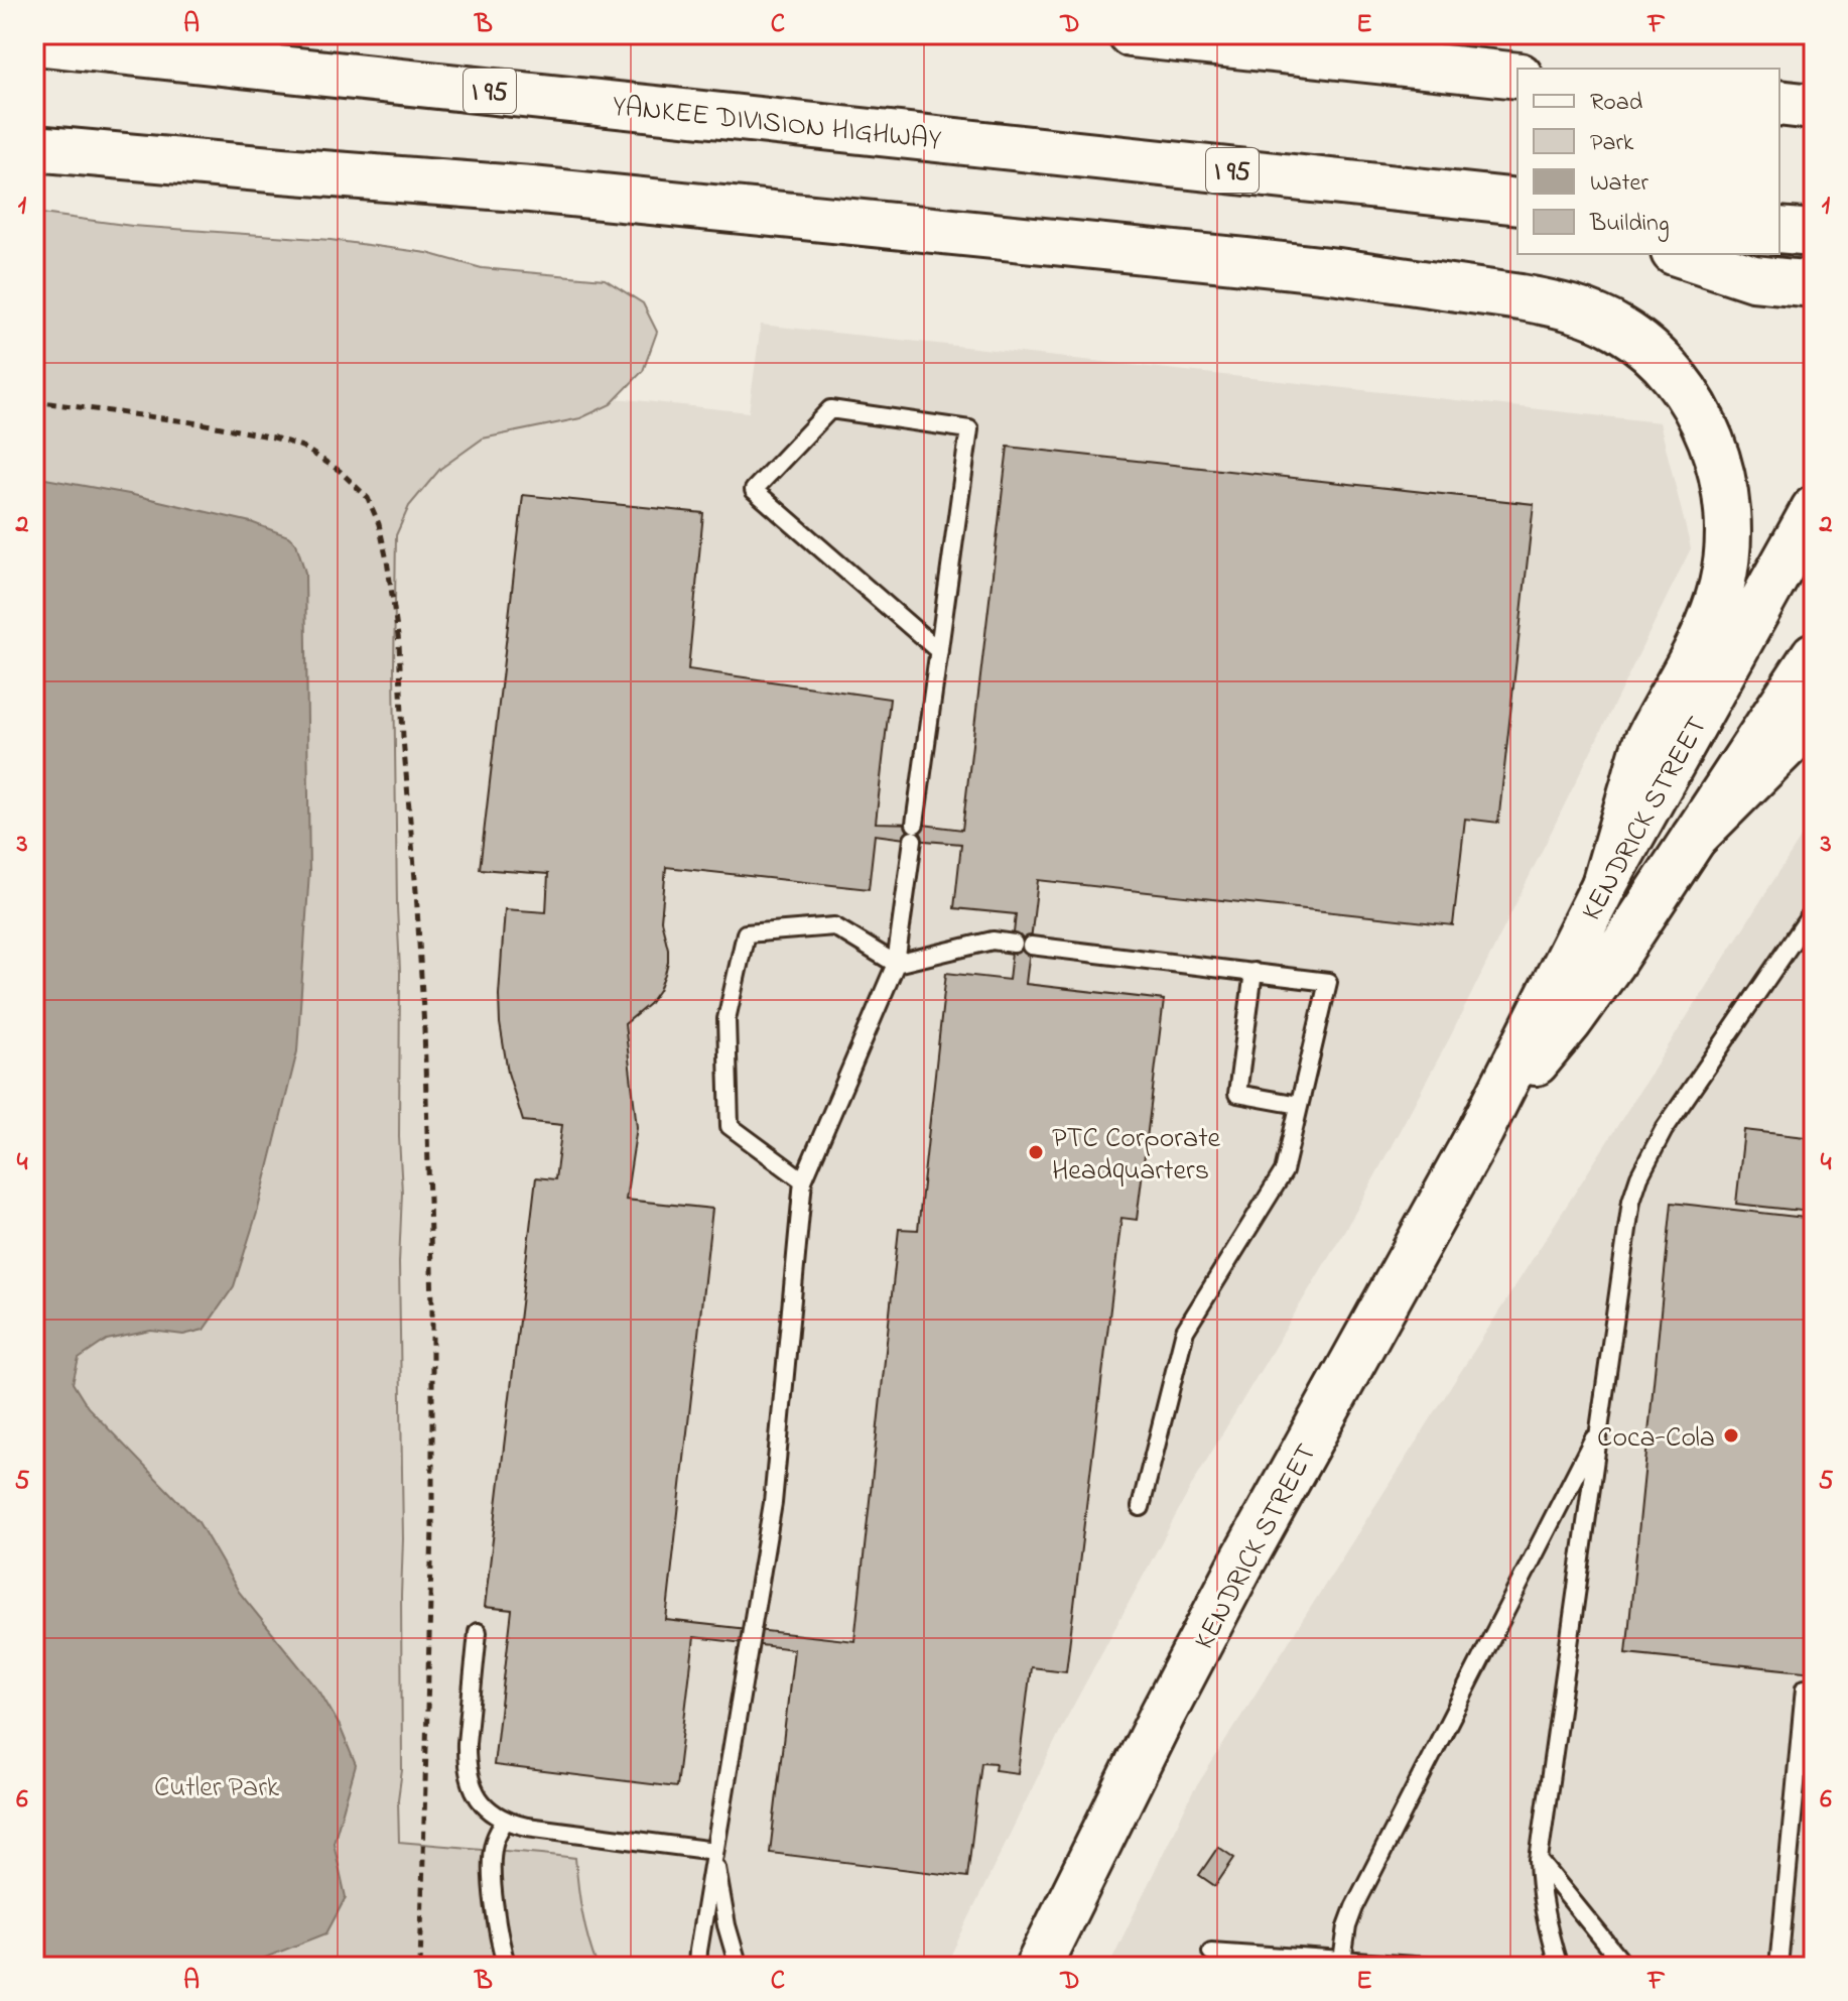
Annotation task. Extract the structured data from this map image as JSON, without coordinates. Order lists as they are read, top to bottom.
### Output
{
  "streets": {
    "main road": ["I 95", "YANKEE DIVISION HIGHWAY", "KENDRICK STREET"]
  },
  "parks": ["Cutler Park"],
  "places": ["PTC Corporate Headquarters", "Coca-Cola"],
  "legend": [
    "Road",
    "Park",
    "Water",
    "Building"
  ],
  "grid": {
    "columns": [
      "A",
      "B",
      "C",
      "D",
      "E",
      "F"
    ],
    "rows": [
      "1",
      "2",
      "3",
      "4",
      "5",
      "6"
    ]
  }
}
